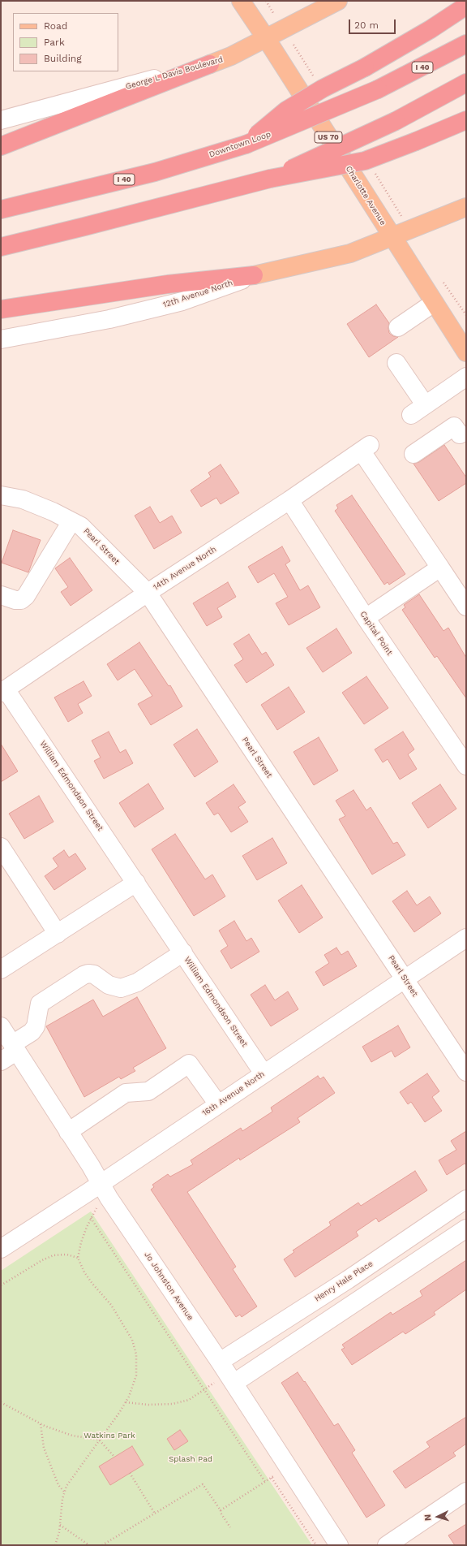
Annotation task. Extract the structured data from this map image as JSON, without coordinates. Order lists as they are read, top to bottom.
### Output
{
  "streets": {
    "highway": ["I 40", "Downtown Loop"],
    "main road": [
      "George L Davis Boulevard",
      "US 70",
      "Charlotte Avenue",
      "12th Avenue North"
    ],
    "street": [
      "Pearl Street",
      "14th Avenue North",
      "Capital Point",
      "William Edmondson Street",
      "16th Avenue North",
      "Henry Hale Place",
      "Jo Johnston Avenue"
    ]
  },
  "crossings": [
    ["George L Davis Boulevard", "Charlotte Avenue"],
    ["Charlotte Avenue", "12th Avenue North"],
    ["Pearl Street", "14th Avenue North"],
    ["Pearl Street", "16th Avenue North"],
    ["14th Avenue North", "Capital Point"],
    ["14th Avenue North", "William Edmondson Street"],
    ["William Edmondson Street", "16th Avenue North"],
    ["16th Avenue North", "Jo Johnston Avenue"],
    ["Henry Hale Place", "Jo Johnston Avenue"]
  ],
  "parks": ["Watkins Park", "Splash Pad"],
  "legend": ["Road", "Park", "Building"],
  "scale_bar": "20 m",
  "north": "left"
}
